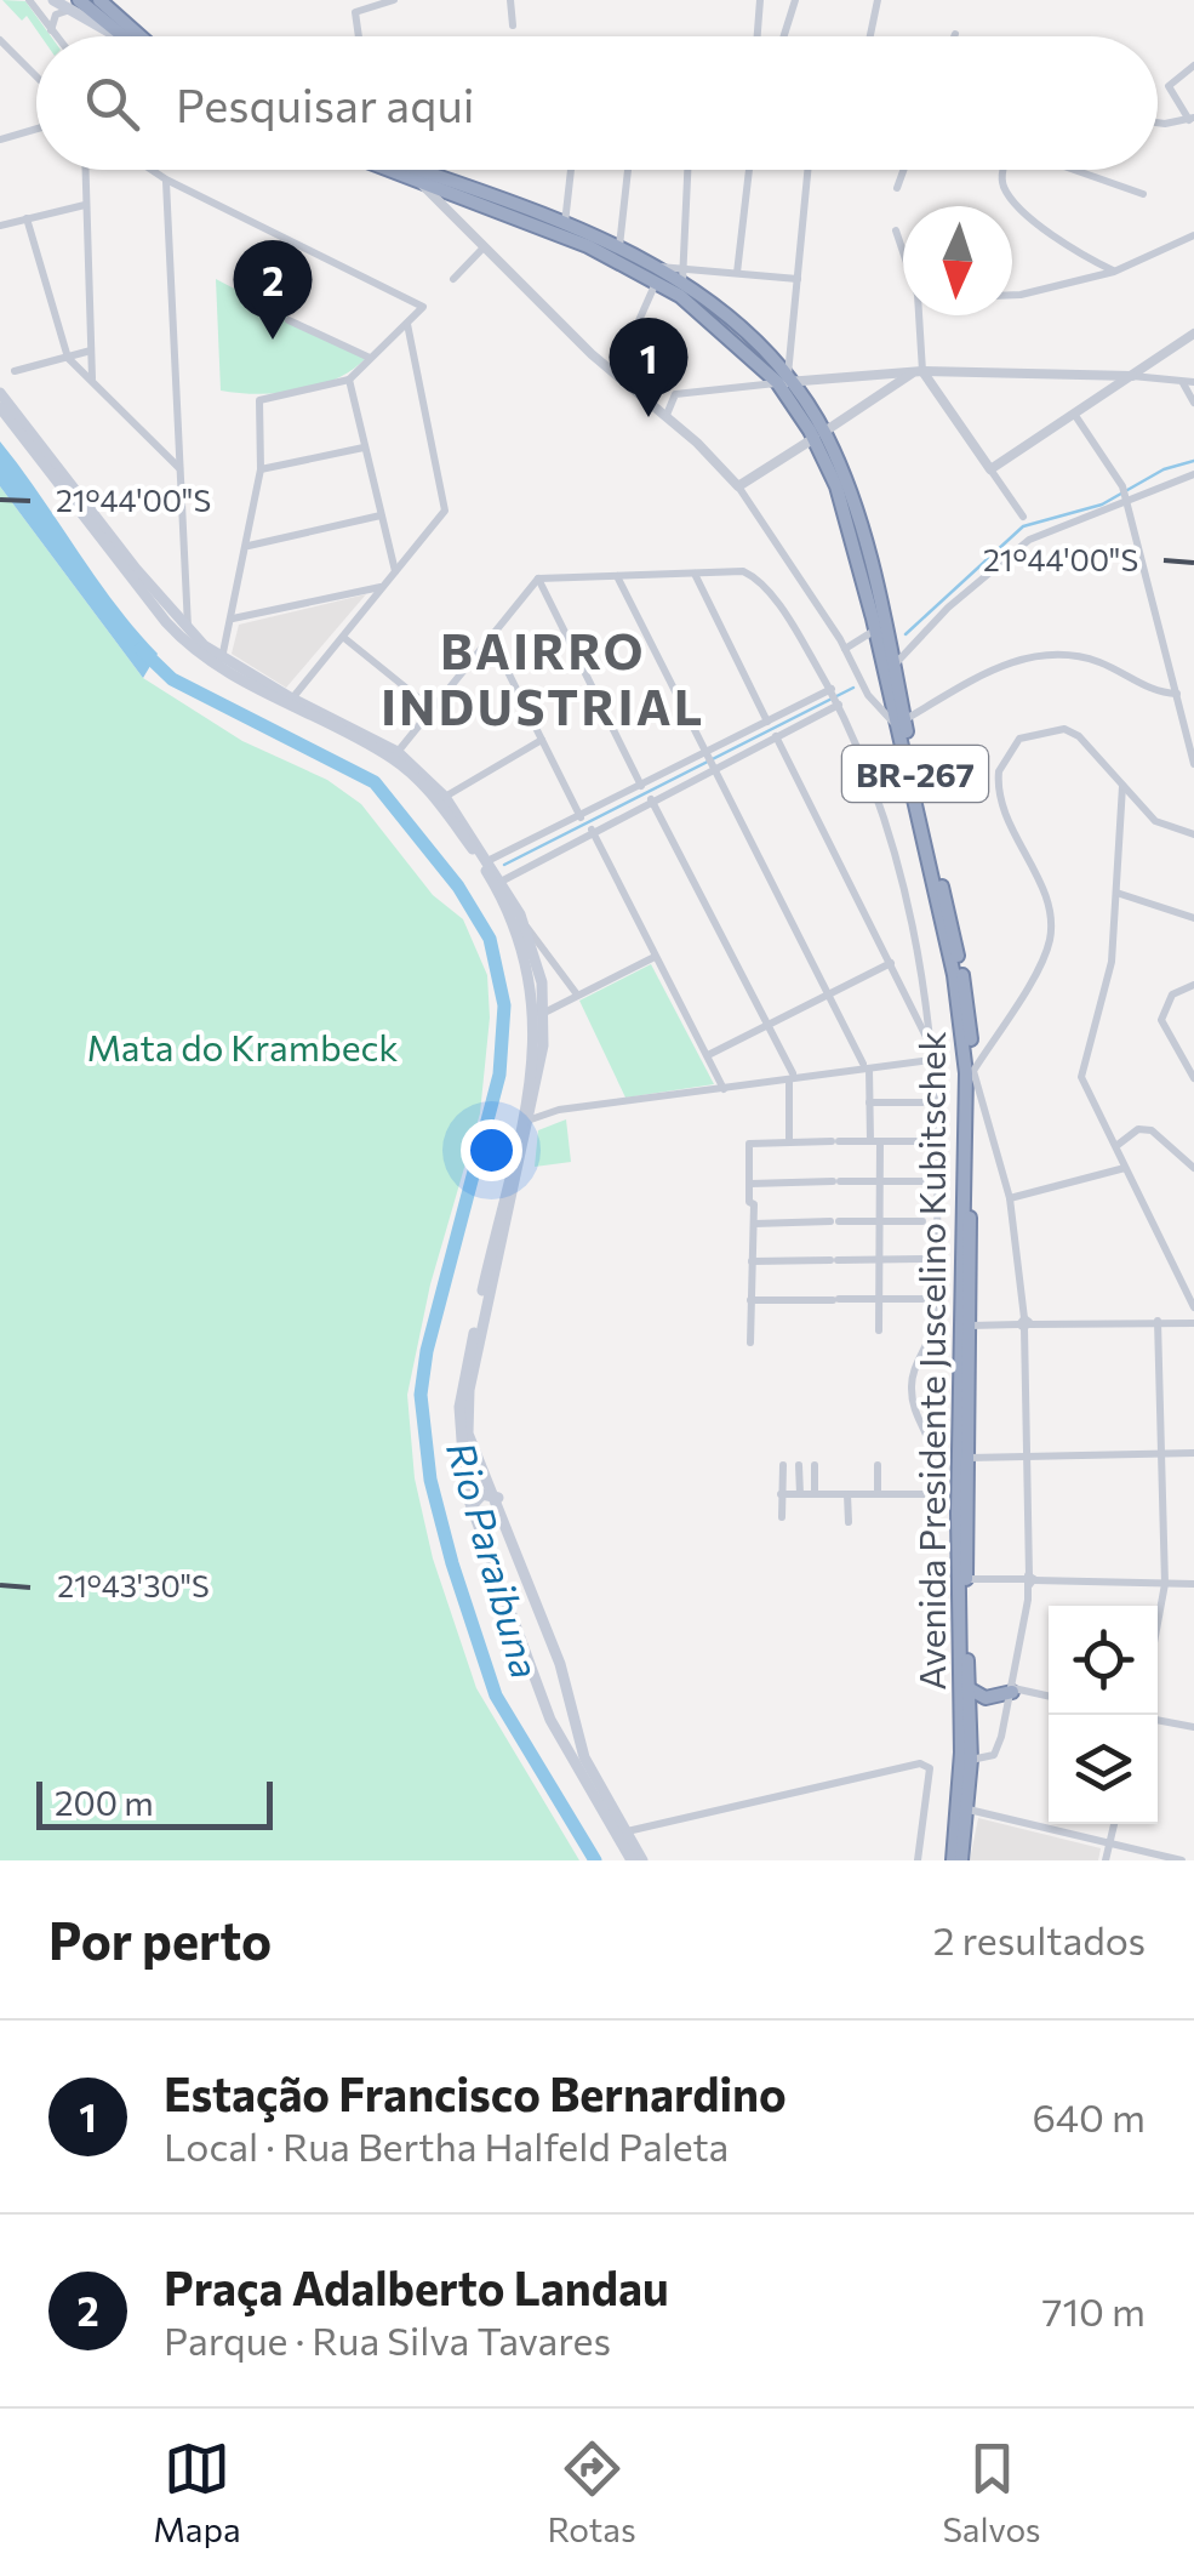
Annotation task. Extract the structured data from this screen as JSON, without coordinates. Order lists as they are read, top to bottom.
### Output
{
  "streets": {
    "highway": ["BR-267", "Avenida Presidente Juscelino Kubitschek"]
  },
  "districts": ["BAIRRO INDUSTRIAL"],
  "water": ["Rio Paraibuna"],
  "parks": ["Mata do Krambeck"],
  "scale_bar": "200 m",
  "north": "bottom",
  "page": {
    "search": "Pesquisar aqui",
    "pins": ["2", "1"],
    "scale": "200 m",
    "heading": ["Por perto", "2 resultados"],
    "list": [
      {
        "mark": "1",
        "name": "Estação Francisco Bernardino",
        "note": "Local · Rua Bertha Halfeld Paleta",
        "value": "640 m"
      },
      {
        "mark": "2",
        "name": "Praça Adalberto Landau",
        "note": "Parque · Rua Silva Tavares",
        "value": "710 m"
      }
    ],
    "nav": ["Mapa", "Rotas", "Salvos"]
  },
  "coordinates": ["21°44'00\"S", "21°43'30\"S"]
}
